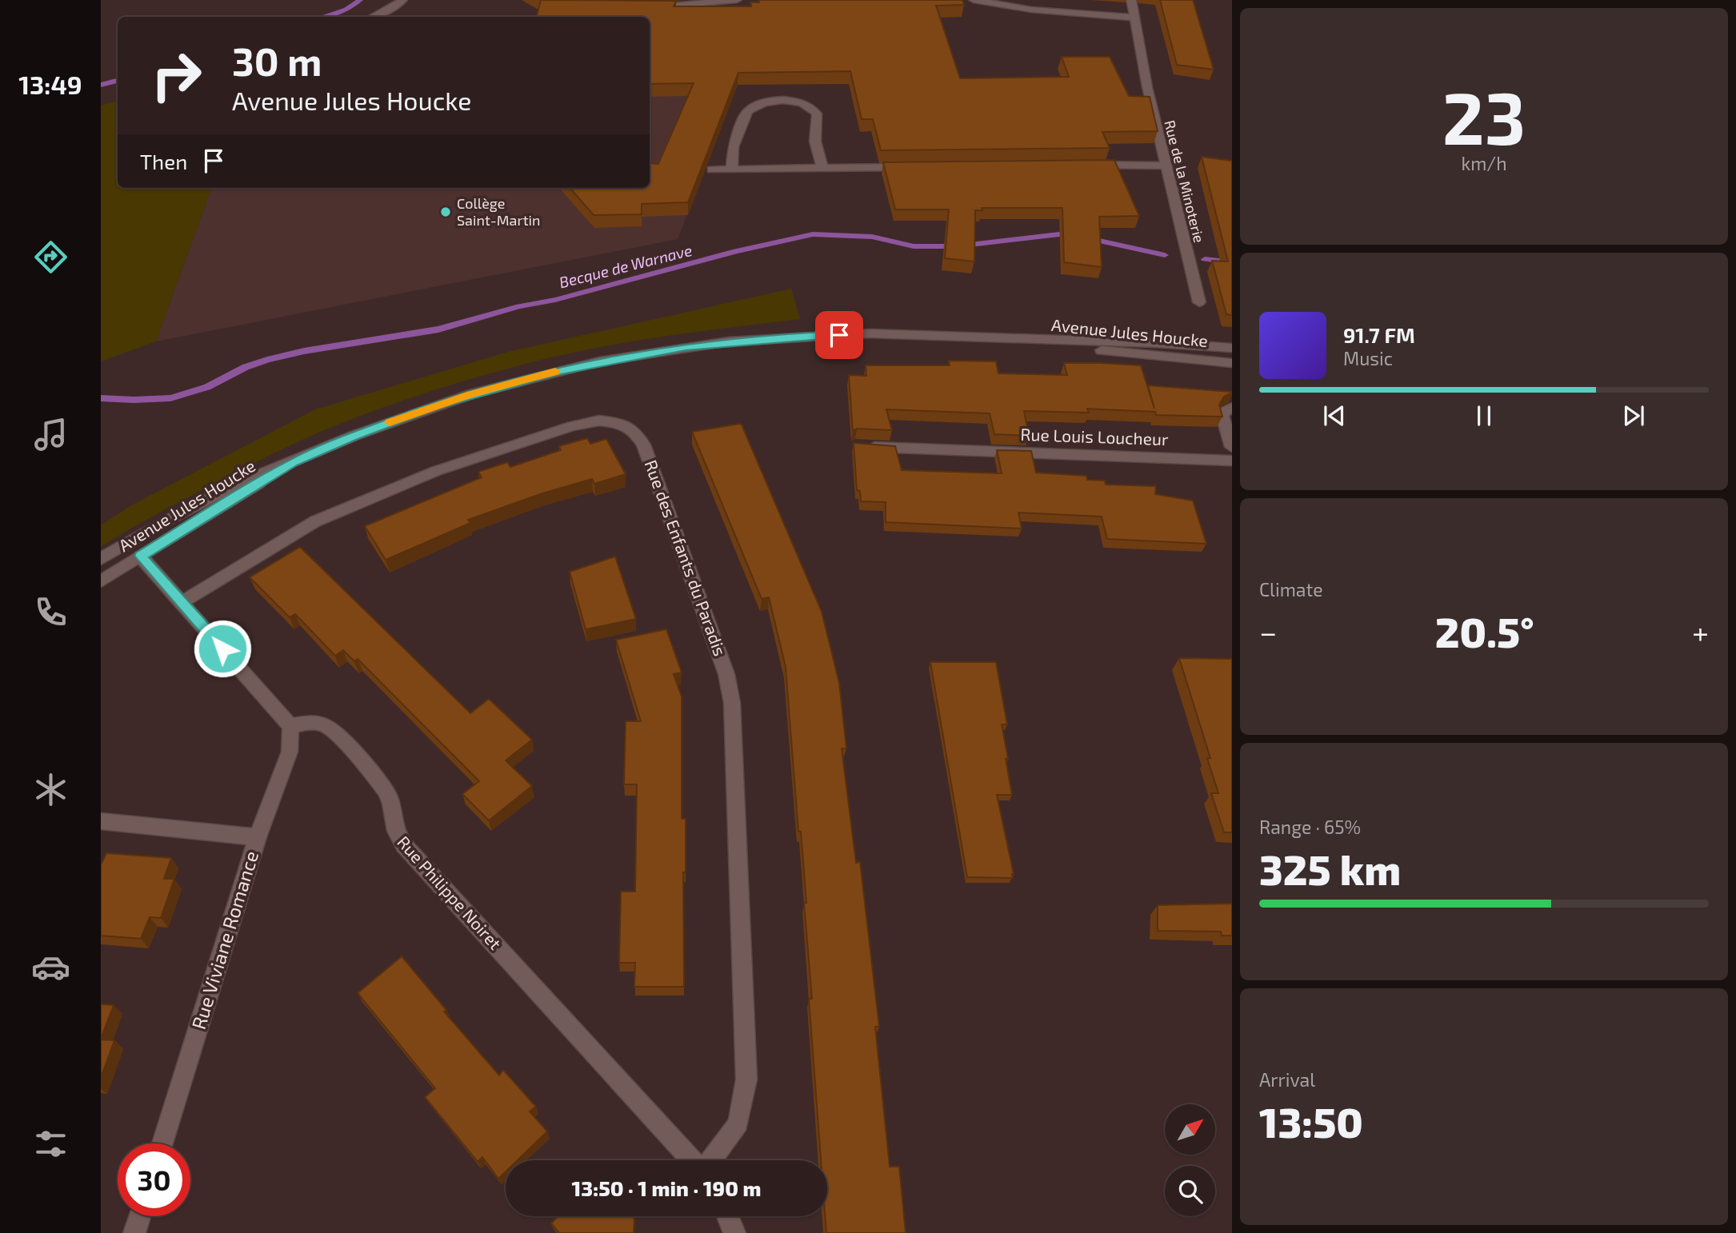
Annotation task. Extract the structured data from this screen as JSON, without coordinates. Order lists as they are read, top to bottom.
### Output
{
  "streets": {
    "street": [
      "Rue de la Minoterie",
      "Avenue Jules Houcke",
      "Rue Louis Loucheur",
      "Rue des Enfants du Paradis",
      "Rue Philippe Noiret",
      "Rue Viviane Romance"
    ]
  },
  "crossings": [
    ["Rue Philippe Noiret", "Rue Viviane Romance"]
  ],
  "water": ["Becque de Warnave"],
  "places": ["Collège Saint-Martin"],
  "north": "top right",
  "page": {
    "tabs": "13:49",
    "tile": [
      ["23", "km/h"],
      "Climate",
      ["Range · 65%", "325 km"],
      ["Arrival", "13:50"]
    ],
    "turn": ["30 m", "Avenue Jules Houcke"],
    "then": "Then",
    "song": ["91.7 FM", "Music"],
    "heat": ["−", "20.5°", "+"],
    "limit": "30",
    "trip": "13:50 · 1 min · 190 m"
  }
}
